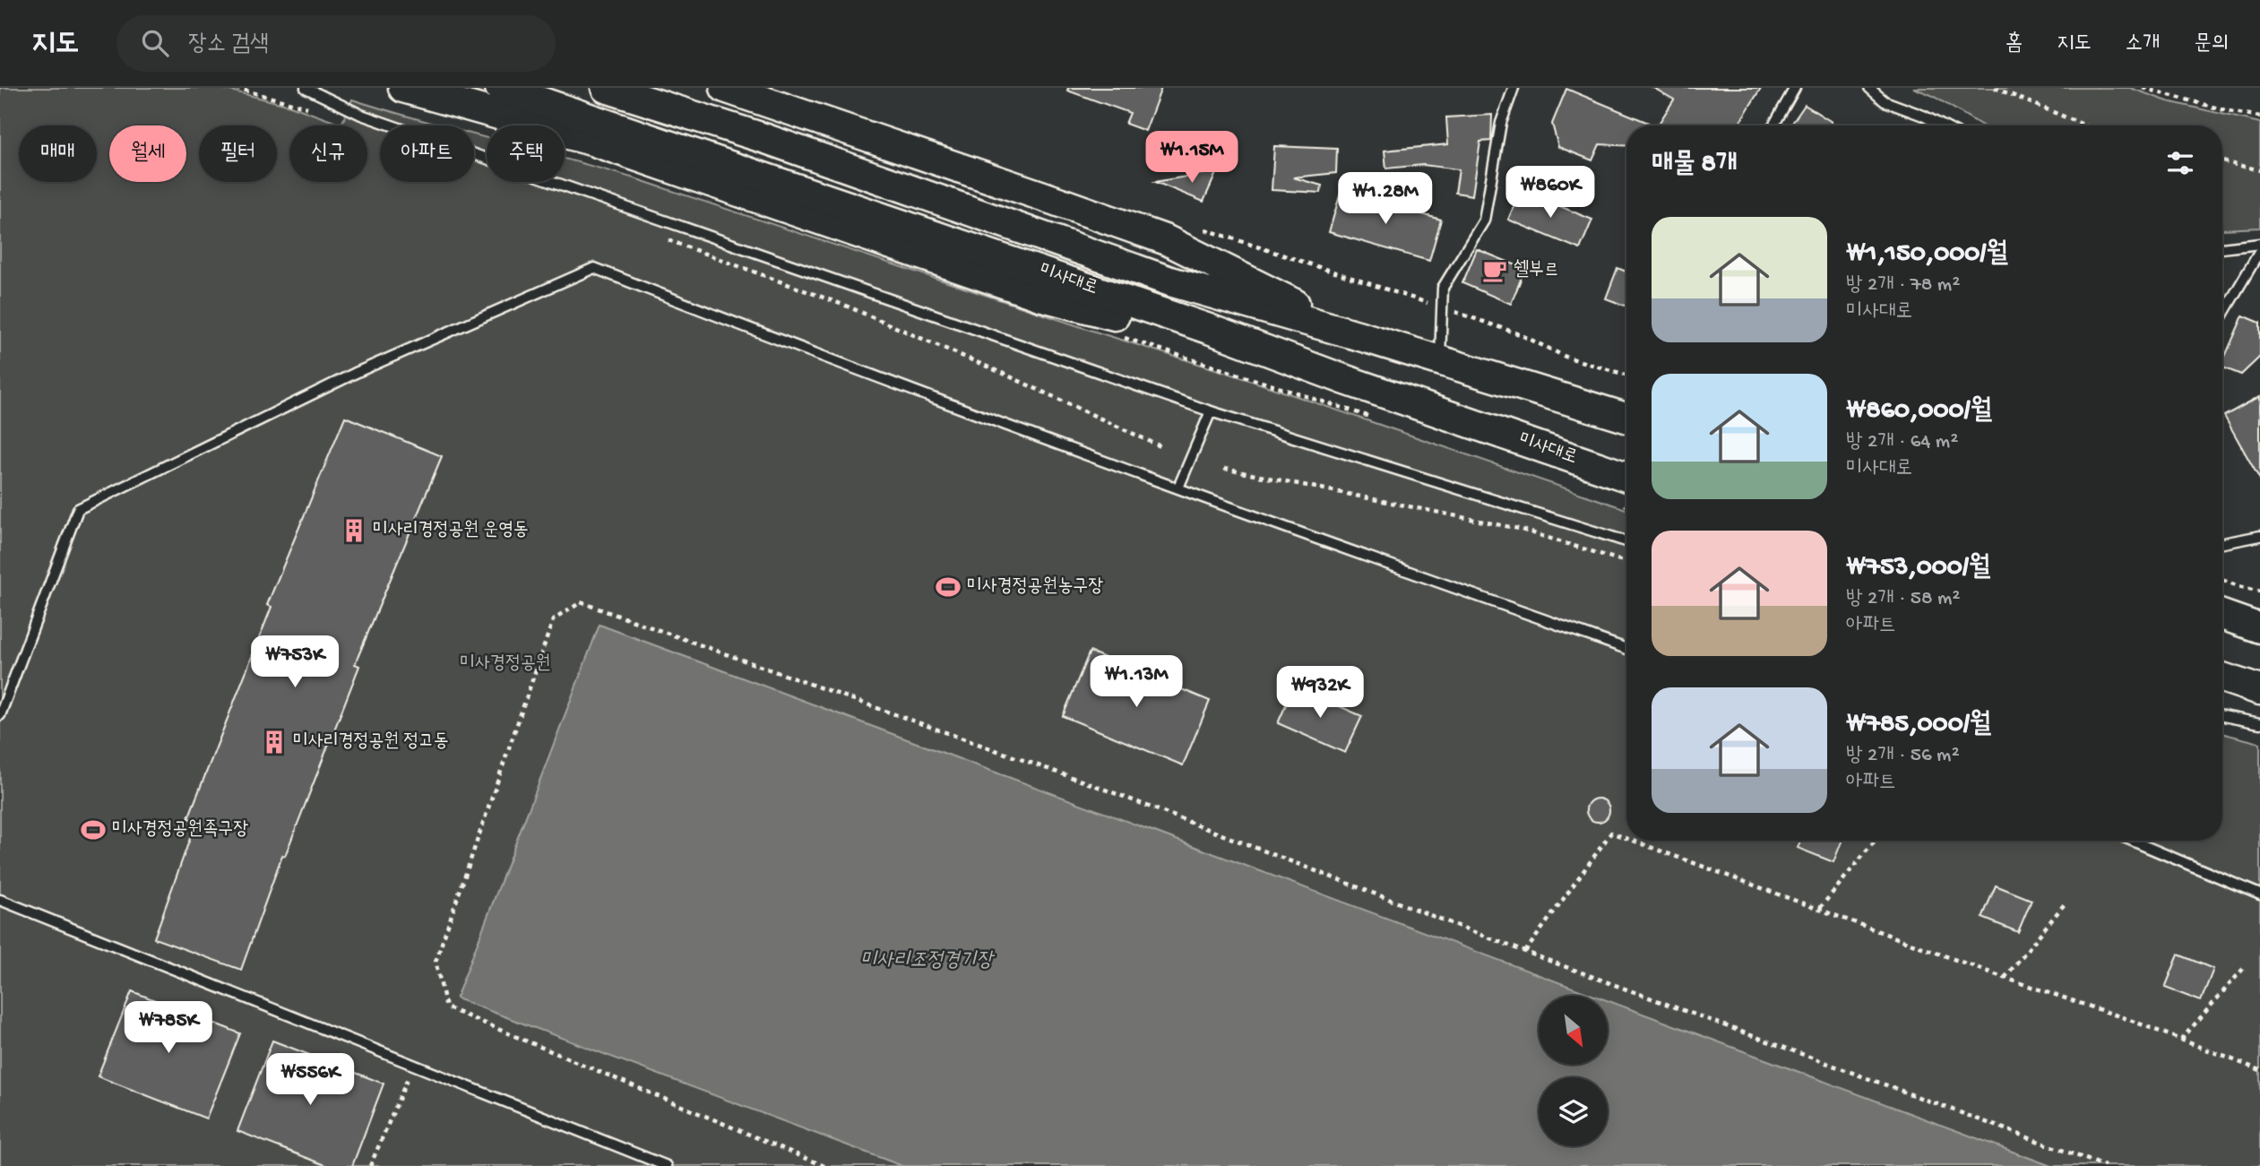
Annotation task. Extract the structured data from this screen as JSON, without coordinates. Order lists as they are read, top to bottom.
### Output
{
  "streets": {
    "main road": ["미사대로"]
  },
  "water": ["미사리조정경기장"],
  "parks": ["미사경정공원"],
  "places": {
    "cafe": ["쉘부르"],
    "building": ["미사리경정공원 운영동", "미사리경정공원 정고동"],
    "sports": ["미사경정공원농구장", "미사경정공원족구장"]
  },
  "north": "bottom right",
  "page": {
    "header": "지도",
    "search": "장소 검색",
    "nav": [
      "홈",
      "지도",
      "소개",
      "문의"
    ],
    "chip": [
      "매매",
      "월세",
      "필터",
      "신규",
      "아파트",
      "주택"
    ],
    "heading": "매물 8개",
    "price": [
      "₩1.15M",
      "₩860K",
      "₩1.28M",
      "₩753K",
      "₩1.13M",
      "₩932K",
      "₩785K",
      "₩556K"
    ],
    "list": [
      {
        "name": "₩1,150,000/월",
        "note": "방 2개 · 78 m² · 미사대로"
      },
      {
        "name": "₩860,000/월",
        "note": "방 2개 · 64 m² · 미사대로"
      },
      {
        "name": "₩753,000/월",
        "note": "방 2개 · 58 m² · 아파트"
      },
      {
        "name": "₩785,000/월",
        "note": "방 2개 · 56 m² · 아파트"
      }
    ]
  }
}
